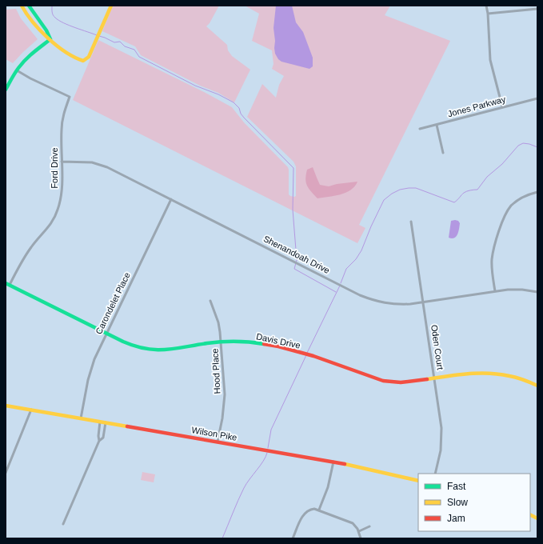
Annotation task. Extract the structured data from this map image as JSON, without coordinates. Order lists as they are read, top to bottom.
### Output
{
  "streets": {
    "street": [
      "Jones Parkway",
      "Ford Drive",
      "Shenandoah Drive",
      "Carondelet Place",
      "Davis Drive",
      "Oden Court",
      "Hood Place",
      "Wilson Pike"
    ]
  },
  "crossings": [
    ["Ford Drive", "Shenandoah Drive"],
    ["Ford Drive", "Davis Drive"],
    ["Shenandoah Drive", "Carondelet Place"],
    ["Shenandoah Drive", "Oden Court"],
    ["Carondelet Place", "Davis Drive"],
    ["Carondelet Place", "Wilson Pike"],
    ["Davis Drive", "Oden Court"],
    ["Davis Drive", "Hood Place"],
    ["Hood Place", "Wilson Pike"]
  ],
  "legend": ["Fast", "Slow", "Jam"]
}
